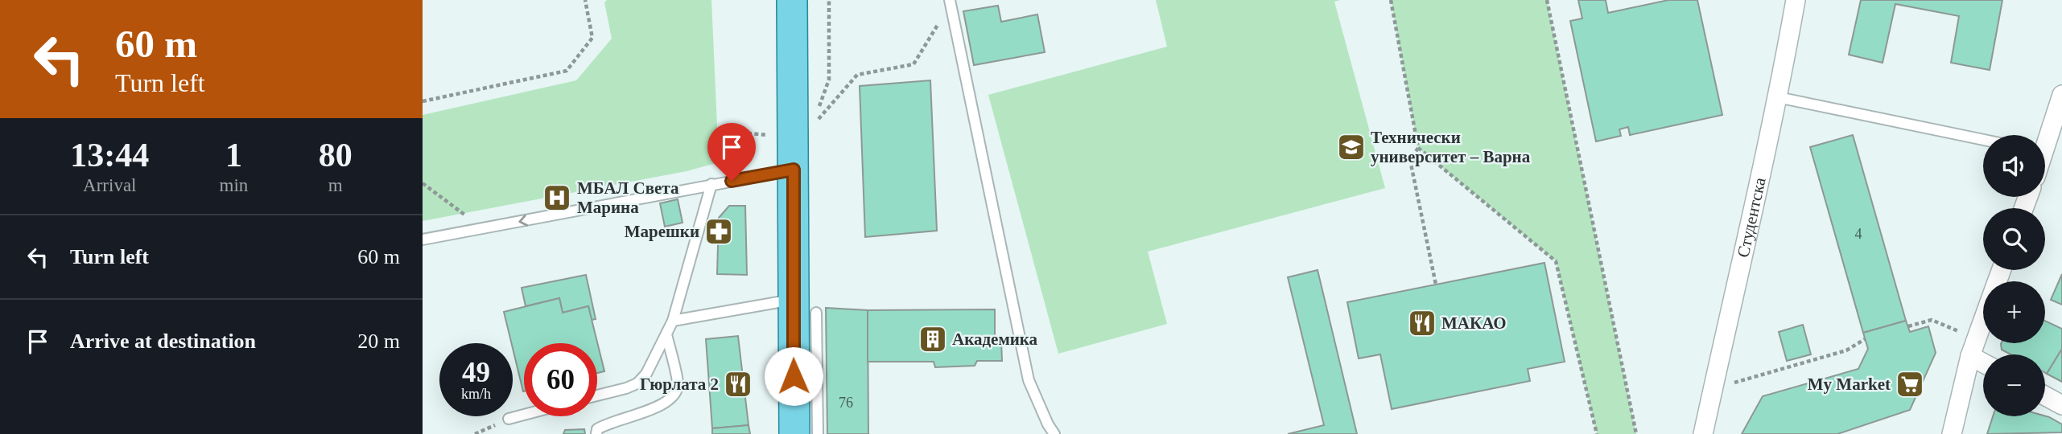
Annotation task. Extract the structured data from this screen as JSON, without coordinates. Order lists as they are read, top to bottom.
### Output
{
  "streets": {
    "street": ["Студентска"]
  },
  "places": {
    "school or university": ["Технически университет – Варна"],
    "hospital": ["МБАЛ Света Марина"],
    "pharmacy": ["Марешки"],
    "restaurant": ["МАКАО", "Гюрлата 2"],
    "building": ["Академика"],
    "supermarket": ["My Market"]
  },
  "house_numbers": ["4", "76"],
  "page": {
    "turn": ["60 m", "Turn left"],
    "eta": [
      "13:44",
      "Arrival",
      "1",
      "min",
      "80",
      "m"
    ],
    "map_buttons": ["+", "−"],
    "list": [
      {
        "name": "Turn left",
        "value": "60 m"
      },
      {
        "name": "Arrive at destination",
        "value": "20 m"
      }
    ],
    "speed": "49 km/h",
    "limit": "60"
  }
}
